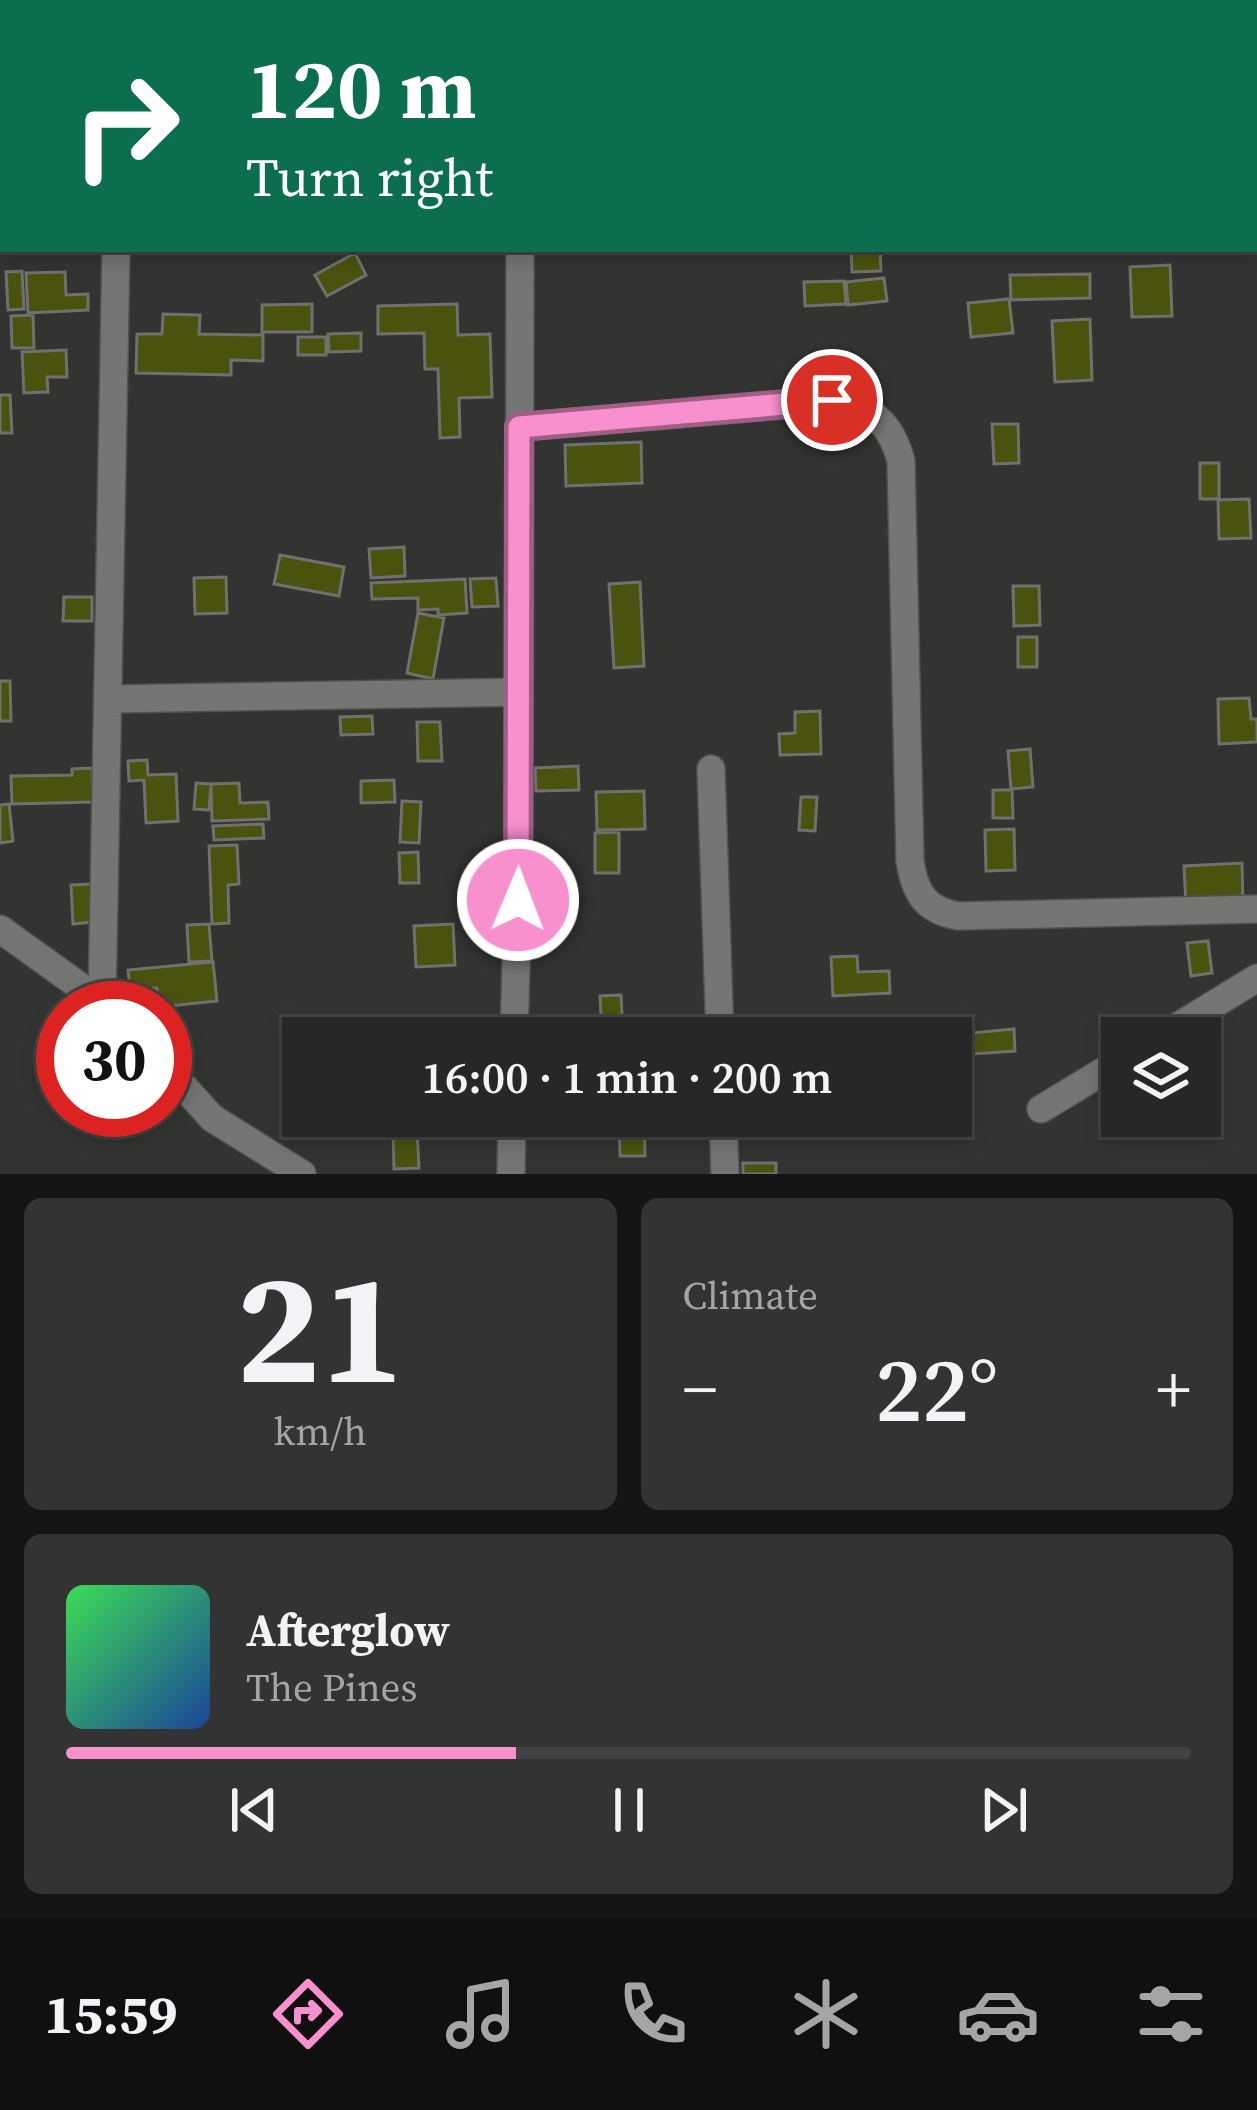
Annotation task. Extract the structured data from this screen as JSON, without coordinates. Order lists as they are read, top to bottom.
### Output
{
  "page": {
    "turn": ["120 m", "Turn right"],
    "limit": "30",
    "trip": "16:00 · 1 min · 200 m",
    "tile": [
      ["21", "km/h"],
      "Climate"
    ],
    "heat": ["−", "22°", "+"],
    "song": ["Afterglow", "The Pines"],
    "tabs": "15:59"
  }
}
